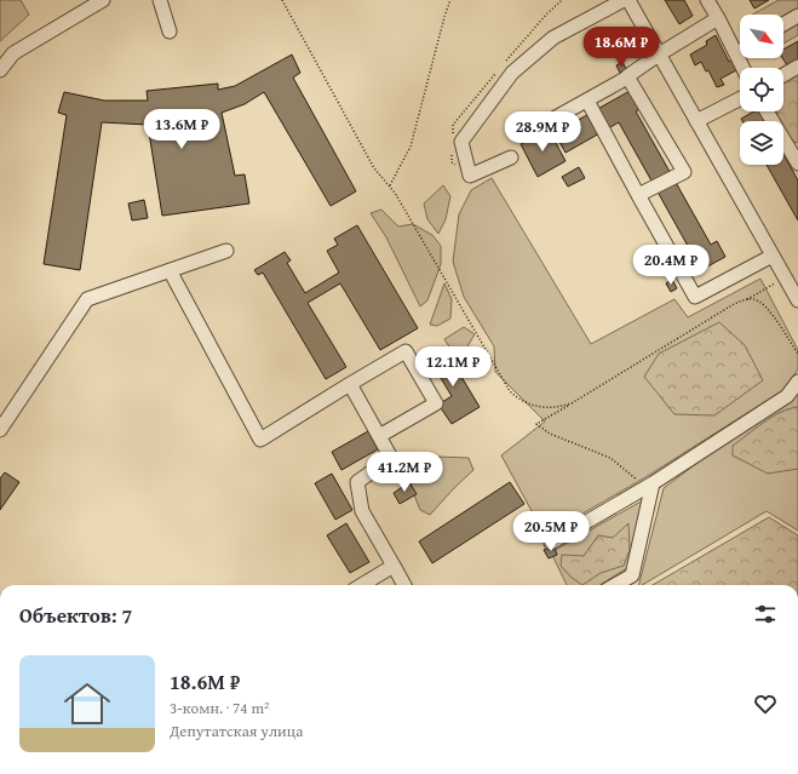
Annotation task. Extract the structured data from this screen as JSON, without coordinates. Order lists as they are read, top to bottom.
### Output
{
  "north": "bottom right",
  "page": {
    "price": [
      "18.6M ₽",
      "13.6M ₽",
      "28.9M ₽",
      "20.4M ₽",
      "12.1M ₽",
      "41.2M ₽",
      "20.5M ₽"
    ],
    "heading": "Объектов: 7",
    "list": [
      {
        "name": "18.6M ₽",
        "note": "3-комн. · 74 m² · Депутатская улица"
      }
    ]
  }
}
